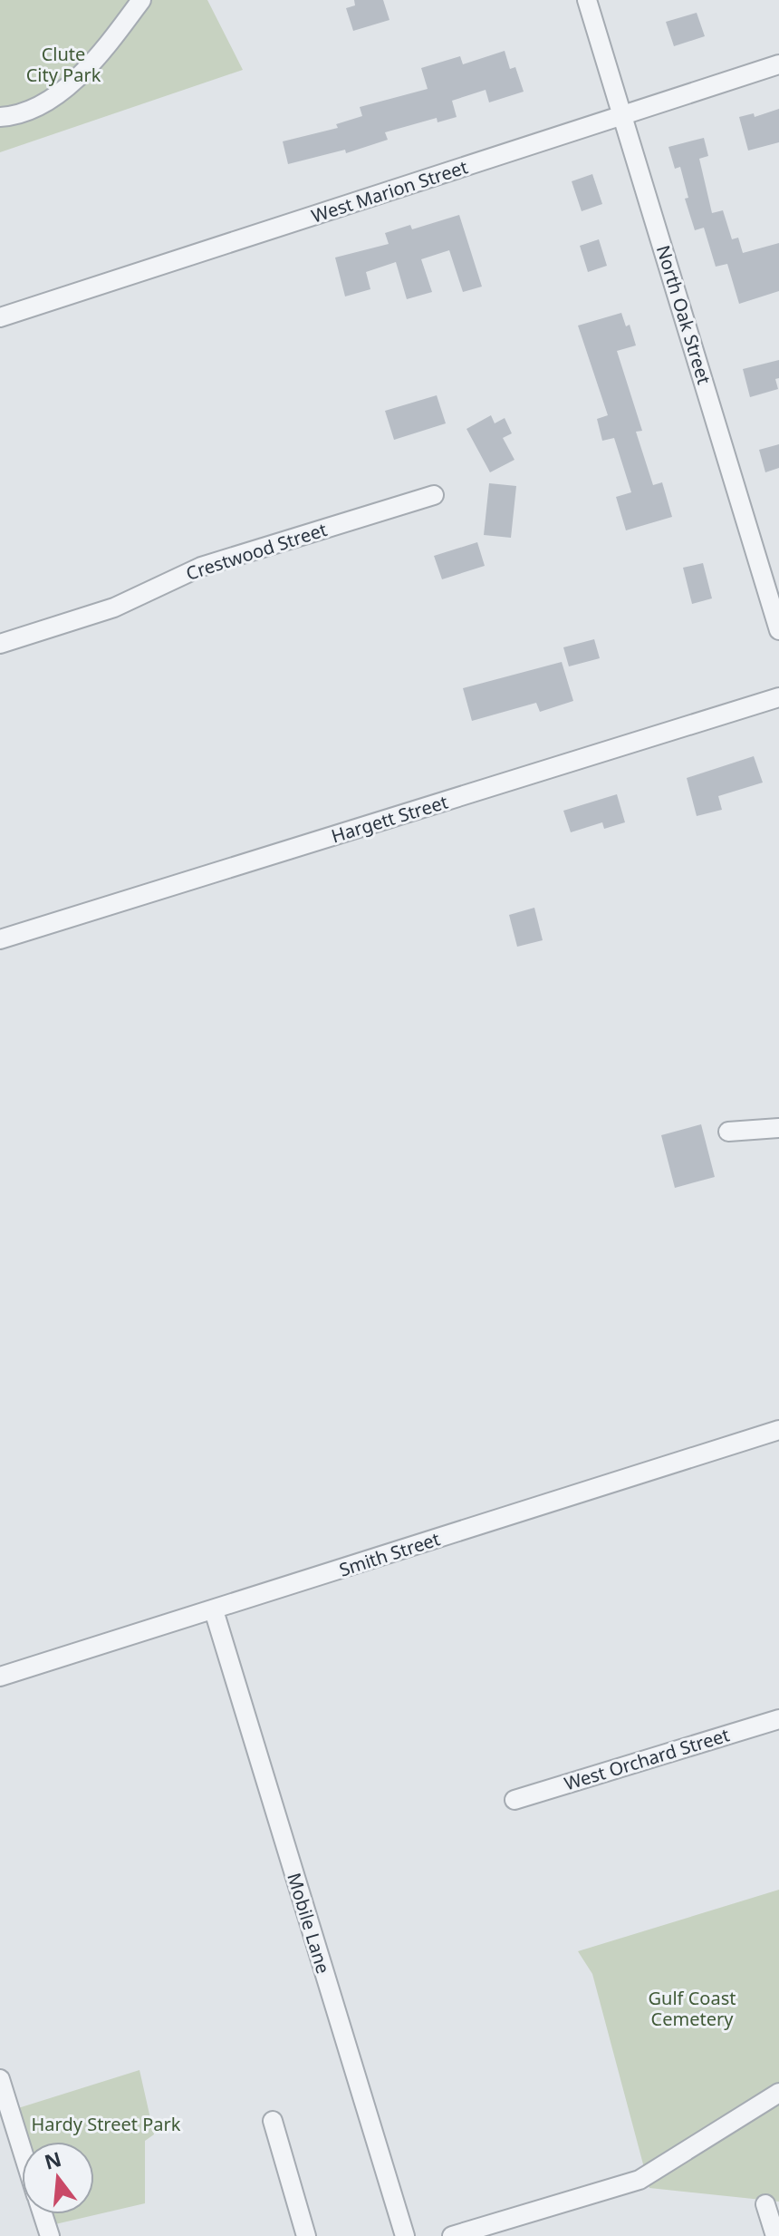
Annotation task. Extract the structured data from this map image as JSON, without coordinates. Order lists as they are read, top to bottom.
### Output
{
  "streets": {
    "street": [
      "West Marion Street",
      "North Oak Street",
      "Crestwood Street",
      "Hargett Street",
      "Smith Street",
      "West Orchard Street",
      "Mobile Lane"
    ]
  },
  "crossings": [
    ["West Marion Street", "North Oak Street"],
    ["Smith Street", "Mobile Lane"]
  ],
  "parks": ["Clute City Park", "Gulf Coast Cemetery", "Hardy Street Park"],
  "north": "top"
}
